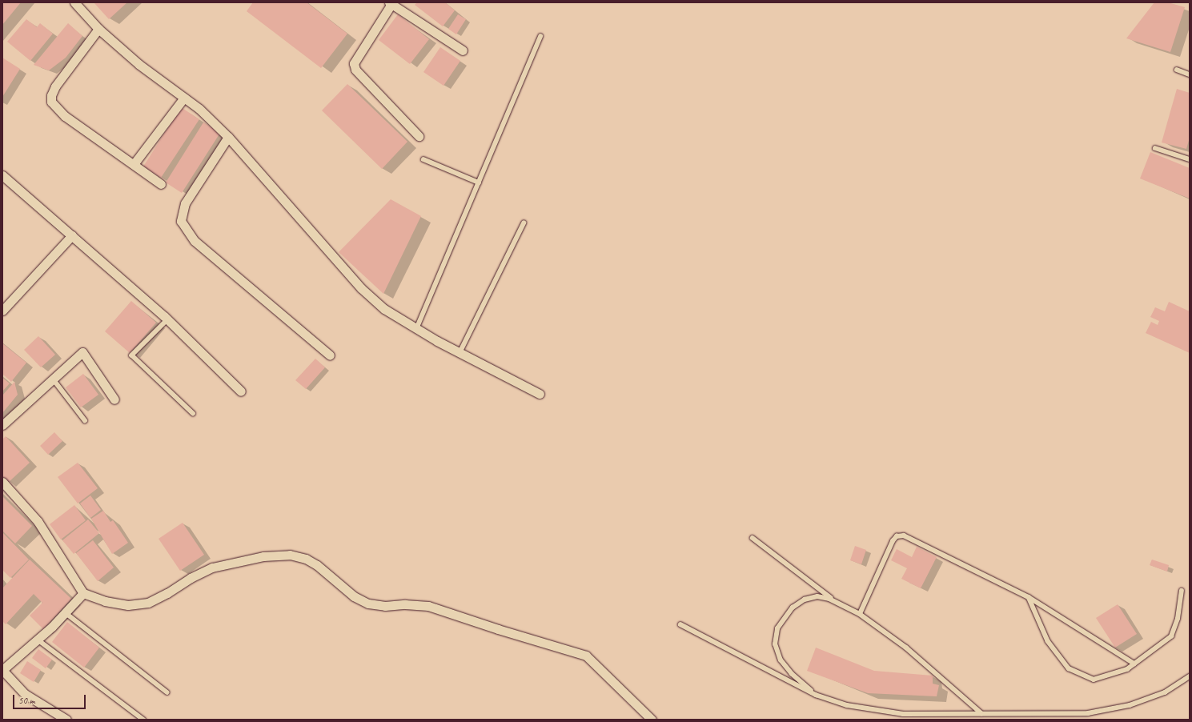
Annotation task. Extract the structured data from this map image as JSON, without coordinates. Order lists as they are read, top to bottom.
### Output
{
  "scale_bar": "50 m"
}
